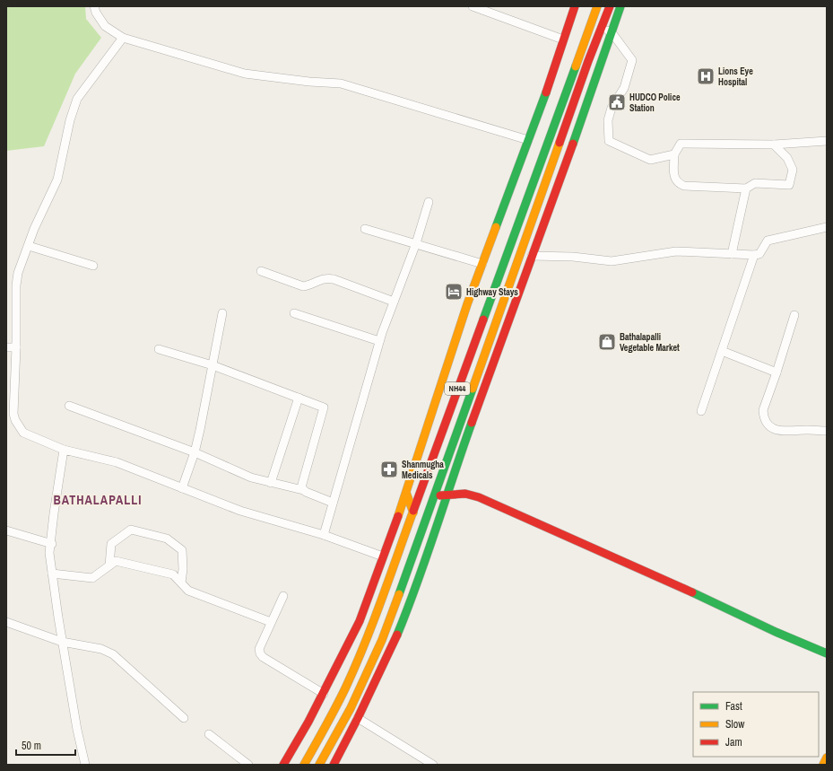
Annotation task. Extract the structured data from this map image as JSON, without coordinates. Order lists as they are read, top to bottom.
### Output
{
  "streets": {
    "main road": ["NH44"]
  },
  "districts": ["BATHALAPALLI"],
  "places": {
    "hospital": ["Lions Eye Hospital"],
    "public building": ["HUDCO Police Station"],
    "hotel": ["Highway Stays"],
    "shop": ["Bathalapalli Vegetable Market"],
    "pharmacy": ["Shanmugha Medicals"]
  },
  "legend": ["Fast", "Slow", "Jam"],
  "scale_bar": "50 m"
}
